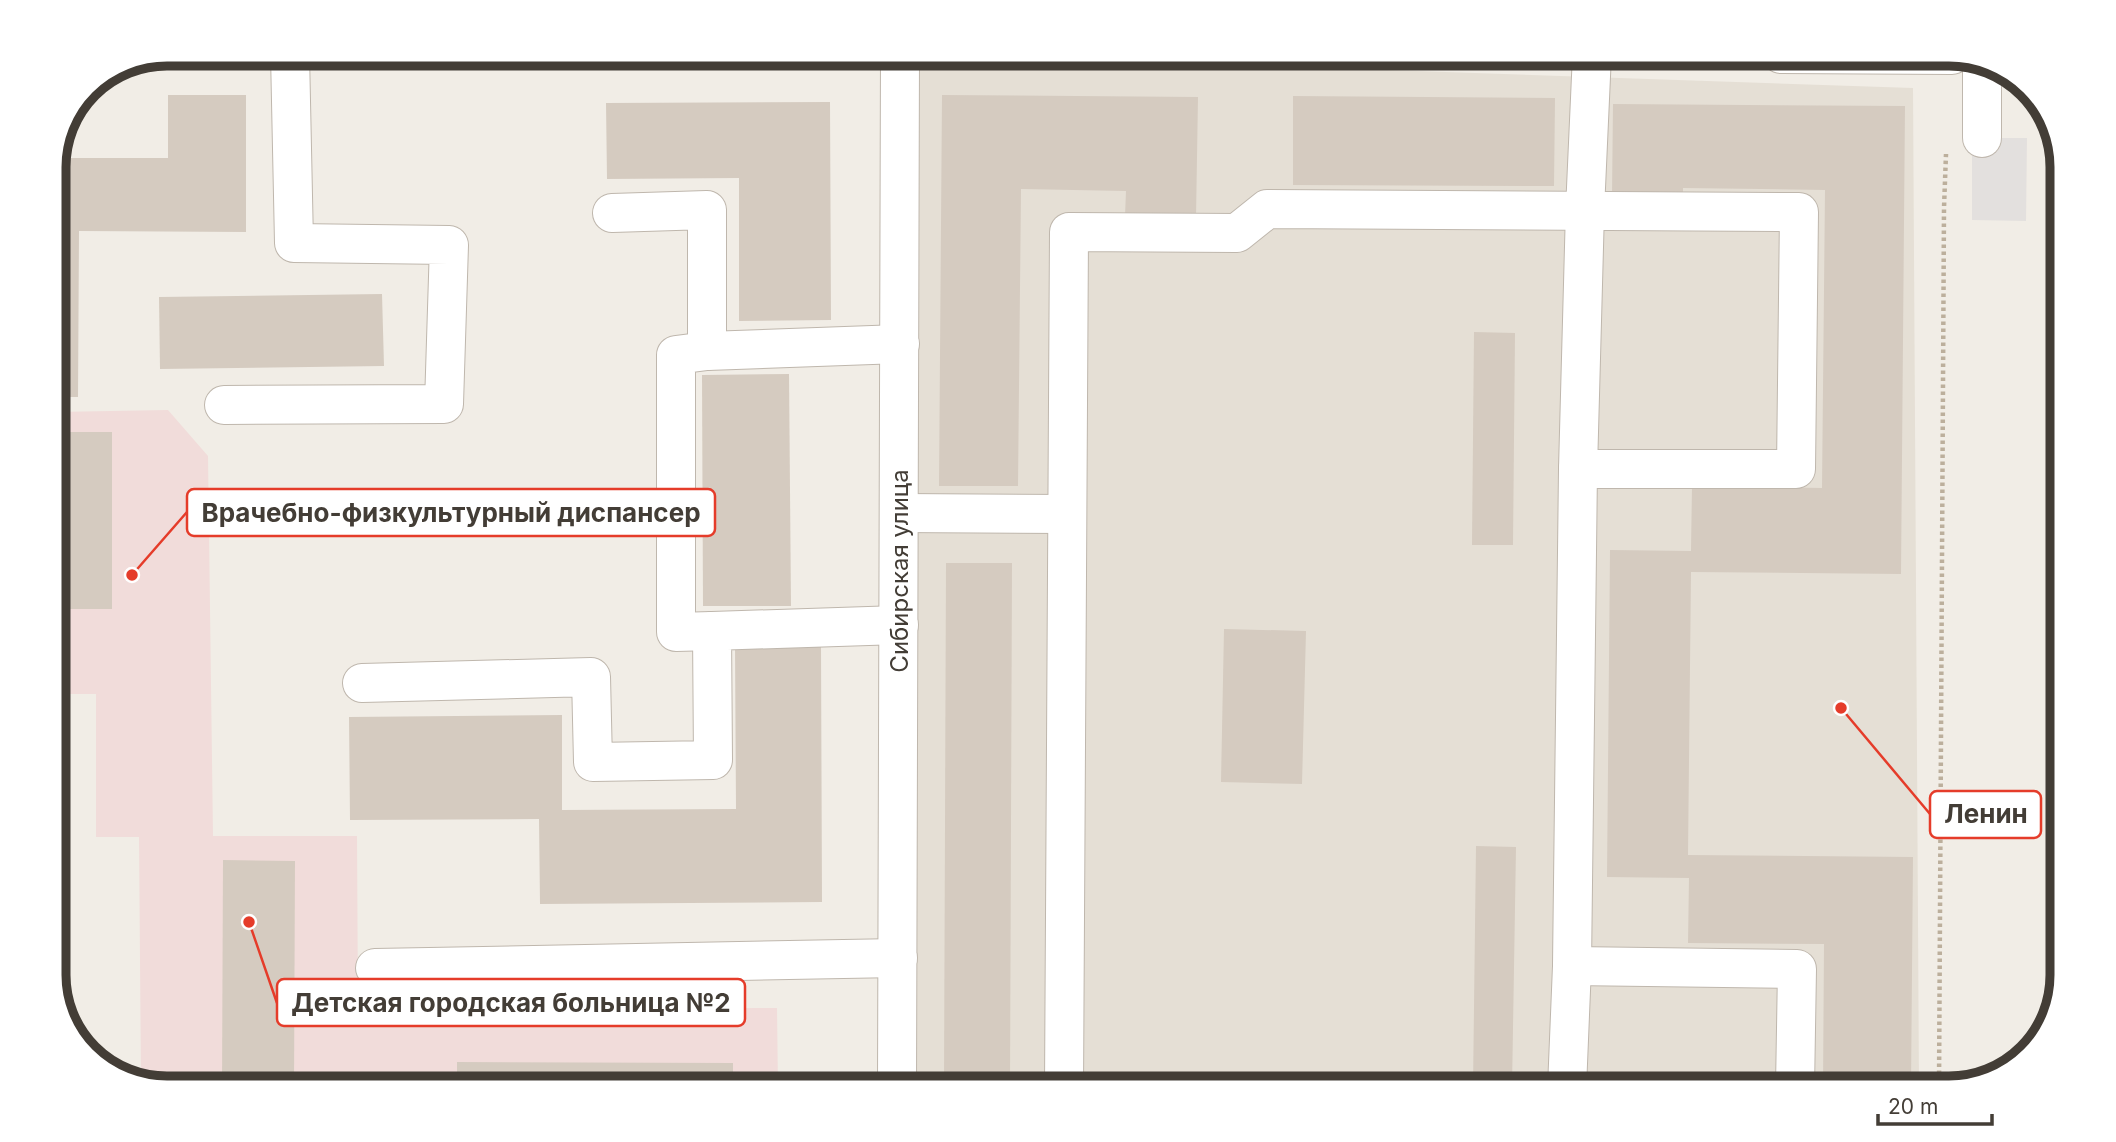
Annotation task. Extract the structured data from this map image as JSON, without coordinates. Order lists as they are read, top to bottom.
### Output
{
  "streets": {
    "street": ["Сибирская улица"]
  },
  "places": ["Врачебно-физкультурный диспансер", "Ленин", "Детская городская больница №2"],
  "scale_bar": "20 m"
}
